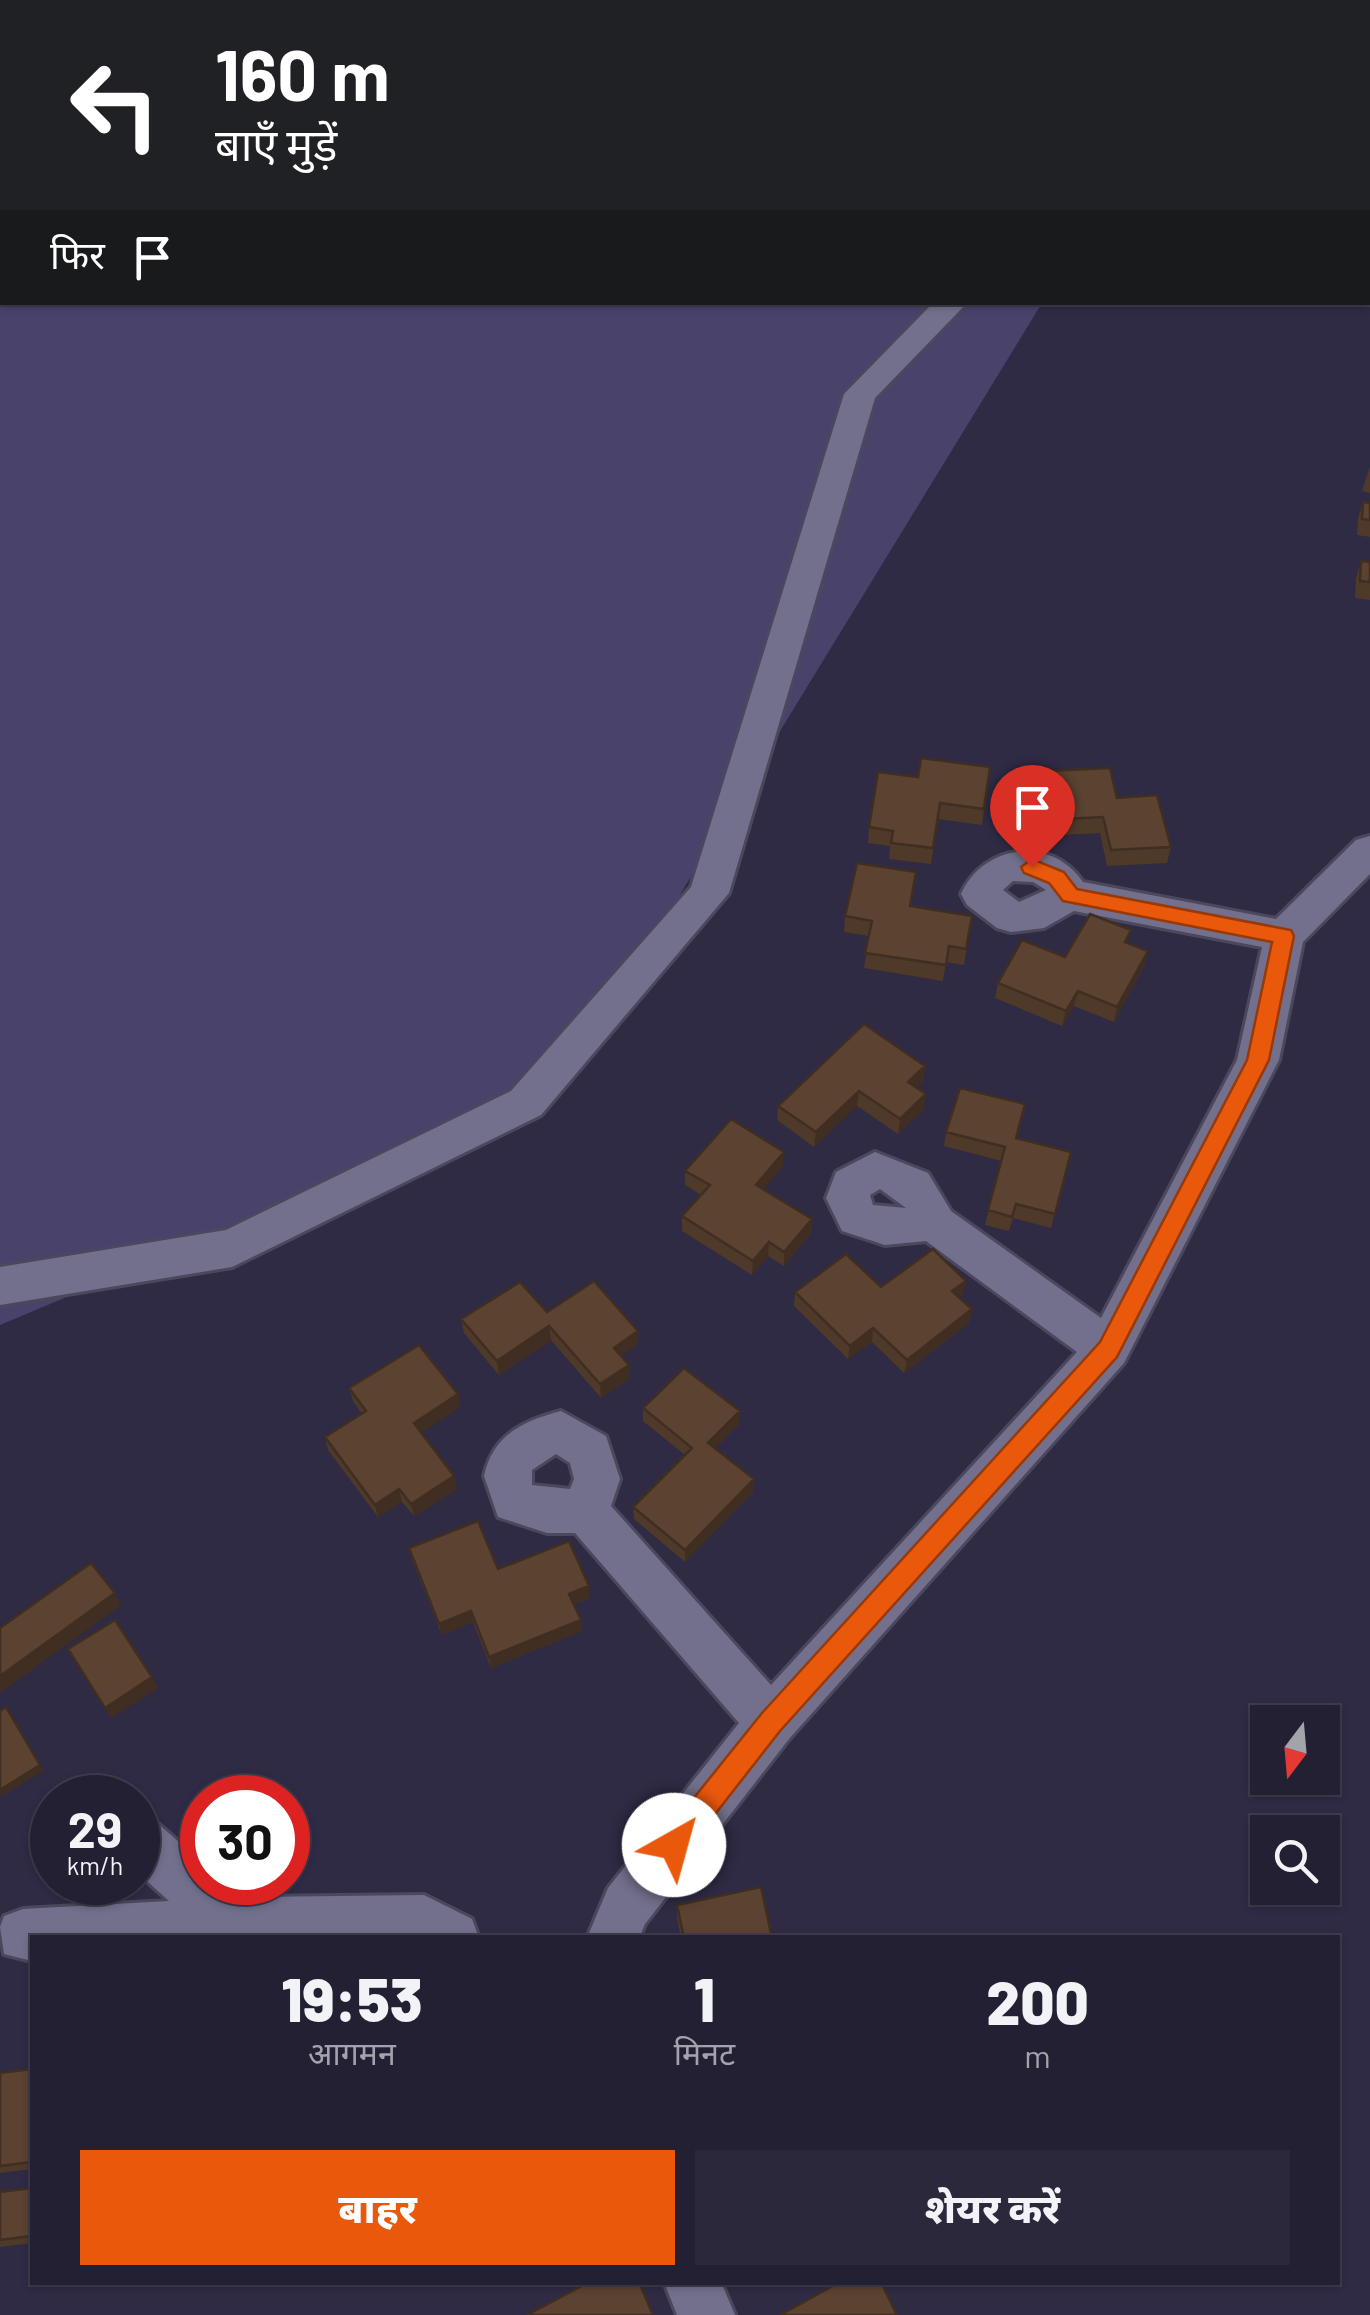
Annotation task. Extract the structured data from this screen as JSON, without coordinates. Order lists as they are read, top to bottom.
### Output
{
  "north": "bottom",
  "page": {
    "turn": ["160 m", "बाएँ मुड़ें"],
    "then": "फिर",
    "speed": "29 km/h",
    "limit": "30",
    "eta": [
      "19:53",
      "आगमन",
      "1",
      "मिनट",
      "200",
      "m"
    ],
    "buttons": ["बाहर", "शेयर करें"]
  }
}
